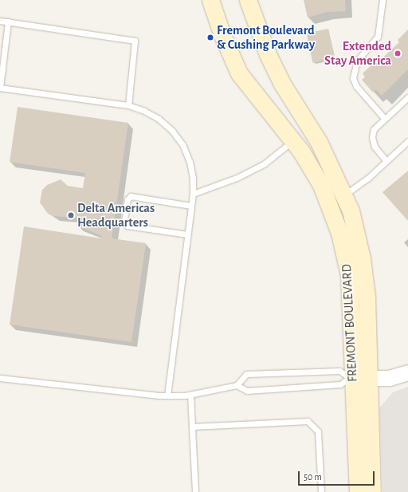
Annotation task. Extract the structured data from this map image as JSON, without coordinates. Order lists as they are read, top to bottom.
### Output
{
  "streets": {
    "main road": ["FREMONT BOULEVARD"]
  },
  "places": ["Fremont Boulevard & Cushing Parkway", "Extended Stay America", "Delta Americas Headquarters"],
  "scale_bar": "50 m"
}
